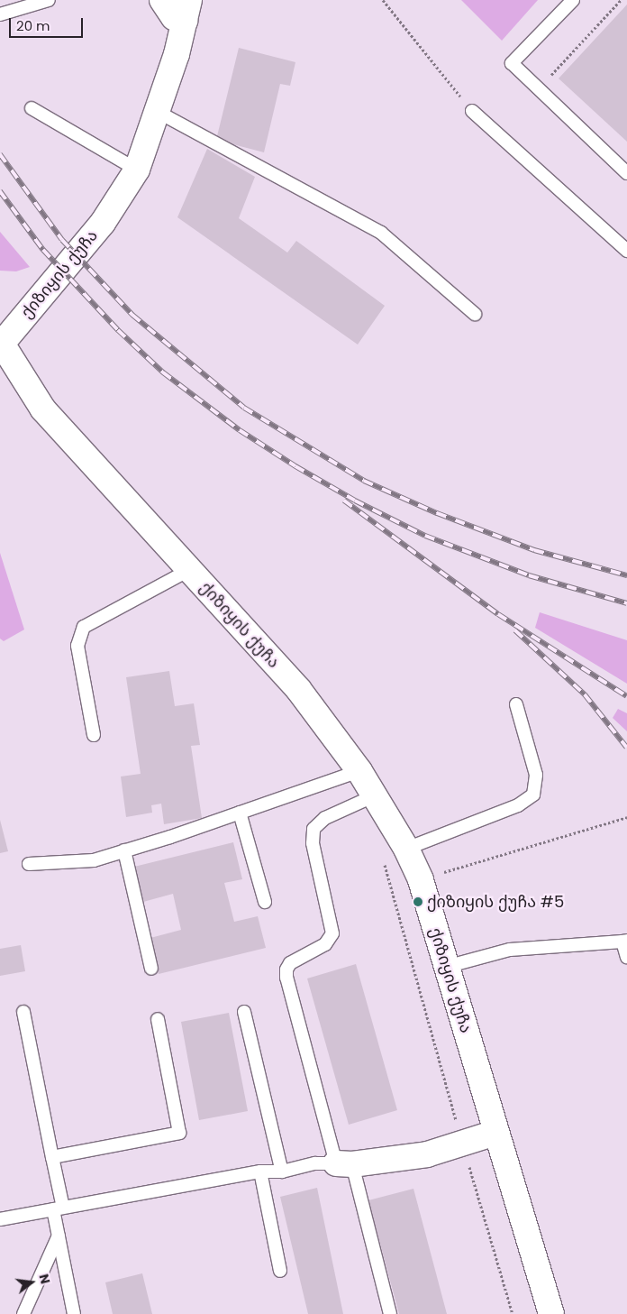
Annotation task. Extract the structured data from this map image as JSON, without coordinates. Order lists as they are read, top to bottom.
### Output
{
  "streets": {
    "street": ["ქიზიყის ქუჩა"]
  },
  "places": ["ქიზიყის ქუჩა #5"],
  "scale_bar": "20 m",
  "north": "right"
}
